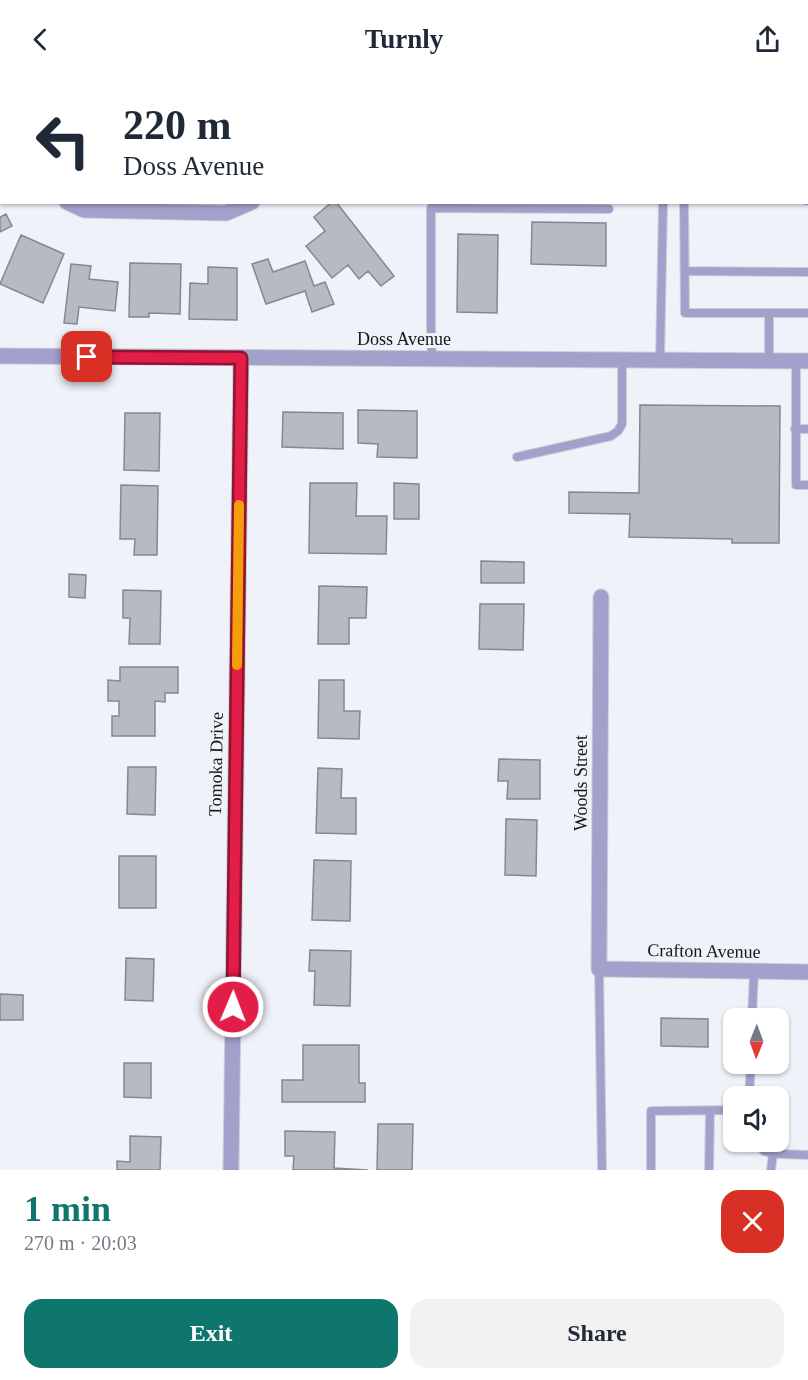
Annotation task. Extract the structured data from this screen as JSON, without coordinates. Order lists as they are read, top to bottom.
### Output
{
  "streets": {
    "street": [
      "Doss Avenue",
      "Tomoka Drive",
      "Woods Street",
      "Crafton Avenue"
    ]
  },
  "crossings": [
    ["Doss Avenue", "Tomoka Drive"],
    ["Woods Street", "Crafton Avenue"]
  ],
  "north": "bottom",
  "page": {
    "header": "Turnly",
    "turn": ["220 m", "Doss Avenue"],
    "heading": ["1 min", "270 m · 20:03"],
    "buttons": ["Exit", "Share"]
  }
}
